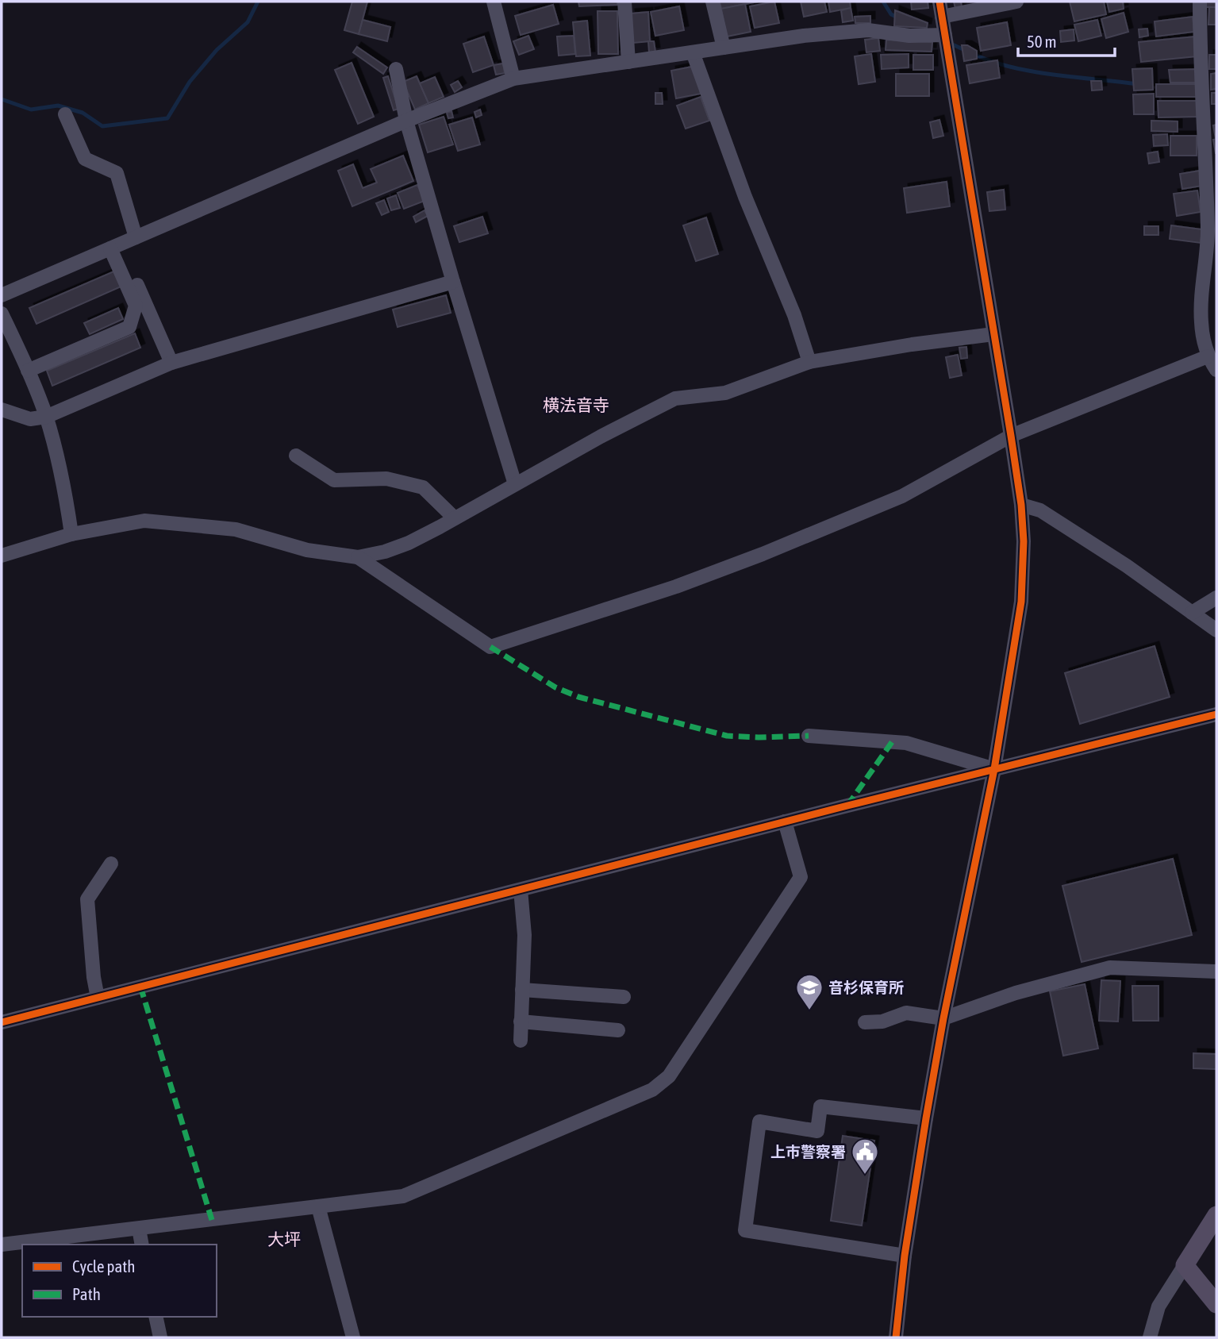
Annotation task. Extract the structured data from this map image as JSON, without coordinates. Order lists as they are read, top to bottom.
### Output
{
  "districts": ["横法音寺", "大坪"],
  "places": {
    "school or university": ["音杉保育所"],
    "public building": ["上市警察署"]
  },
  "legend": ["Cycle path", "Path"],
  "scale_bar": "50 m"
}
